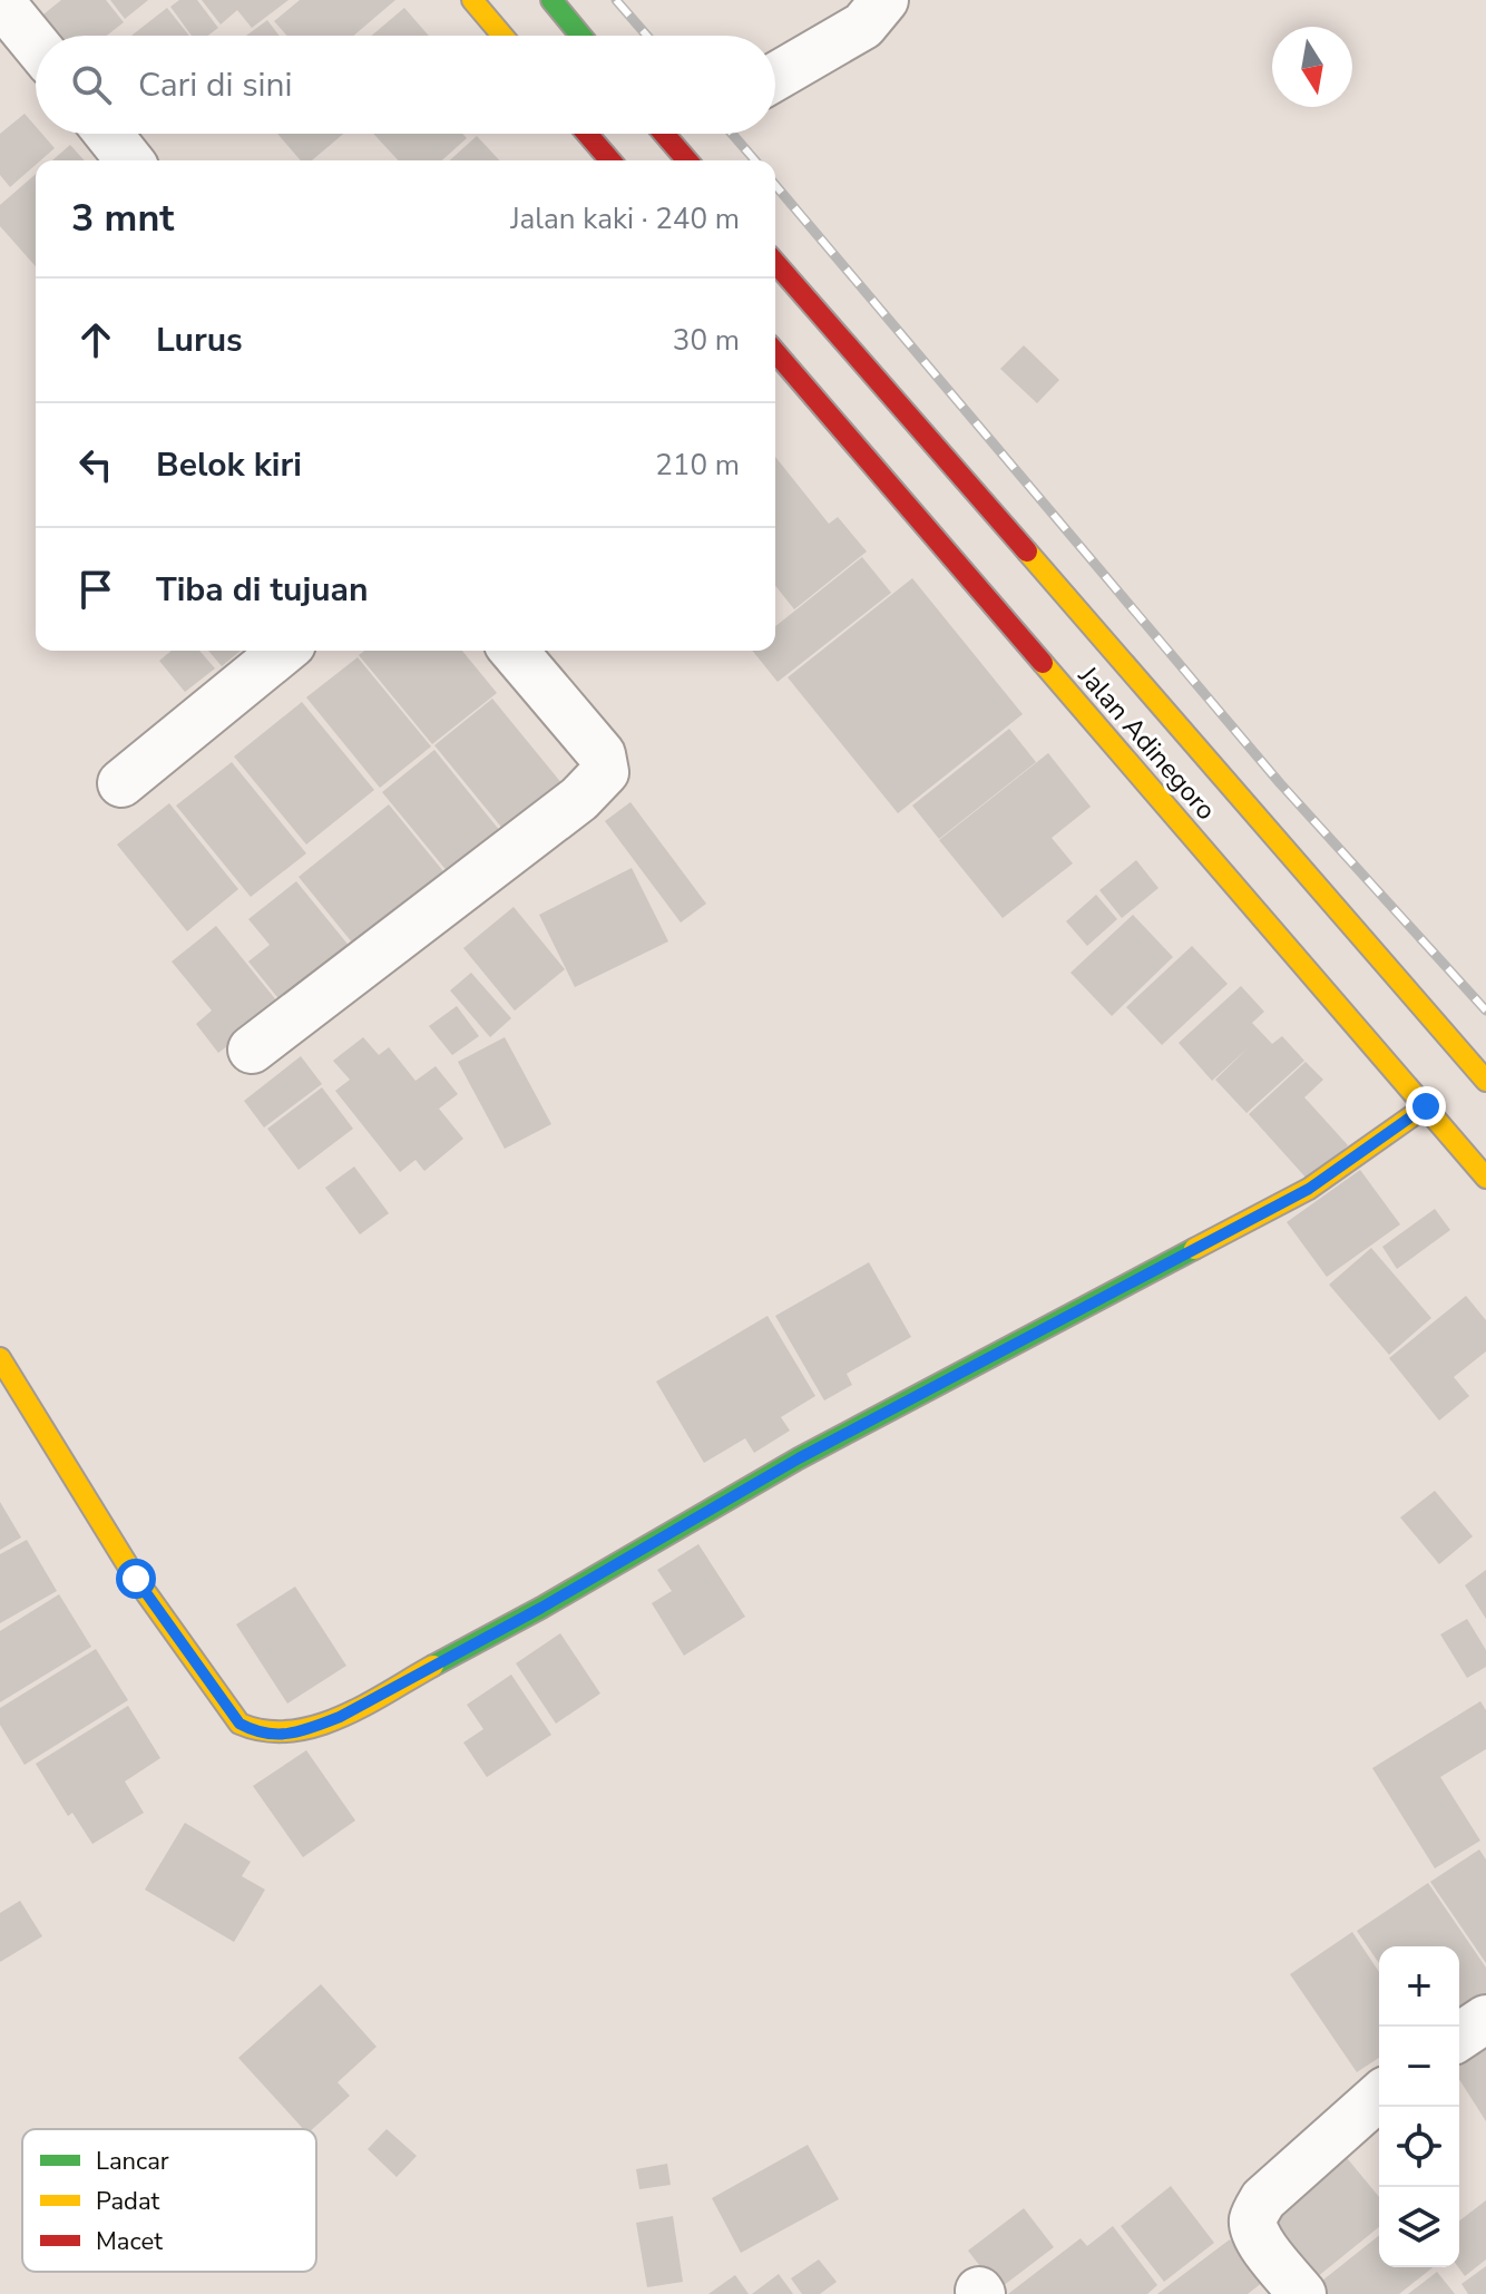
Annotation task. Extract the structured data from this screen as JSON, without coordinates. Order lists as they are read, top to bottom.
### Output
{
  "streets": {
    "main road": ["Jalan Adinegoro"]
  },
  "legend": ["Lancar", "Padat", "Macet"],
  "north": "bottom",
  "page": {
    "search": "Cari di sini",
    "heading": ["3 mnt", "Jalan kaki · 240 m"],
    "list": [
      ["Lurus", "30 m"],
      ["Belok kiri", "210 m"],
      "Tiba di tujuan"
    ],
    "map_buttons": ["+", "−"]
  }
}
